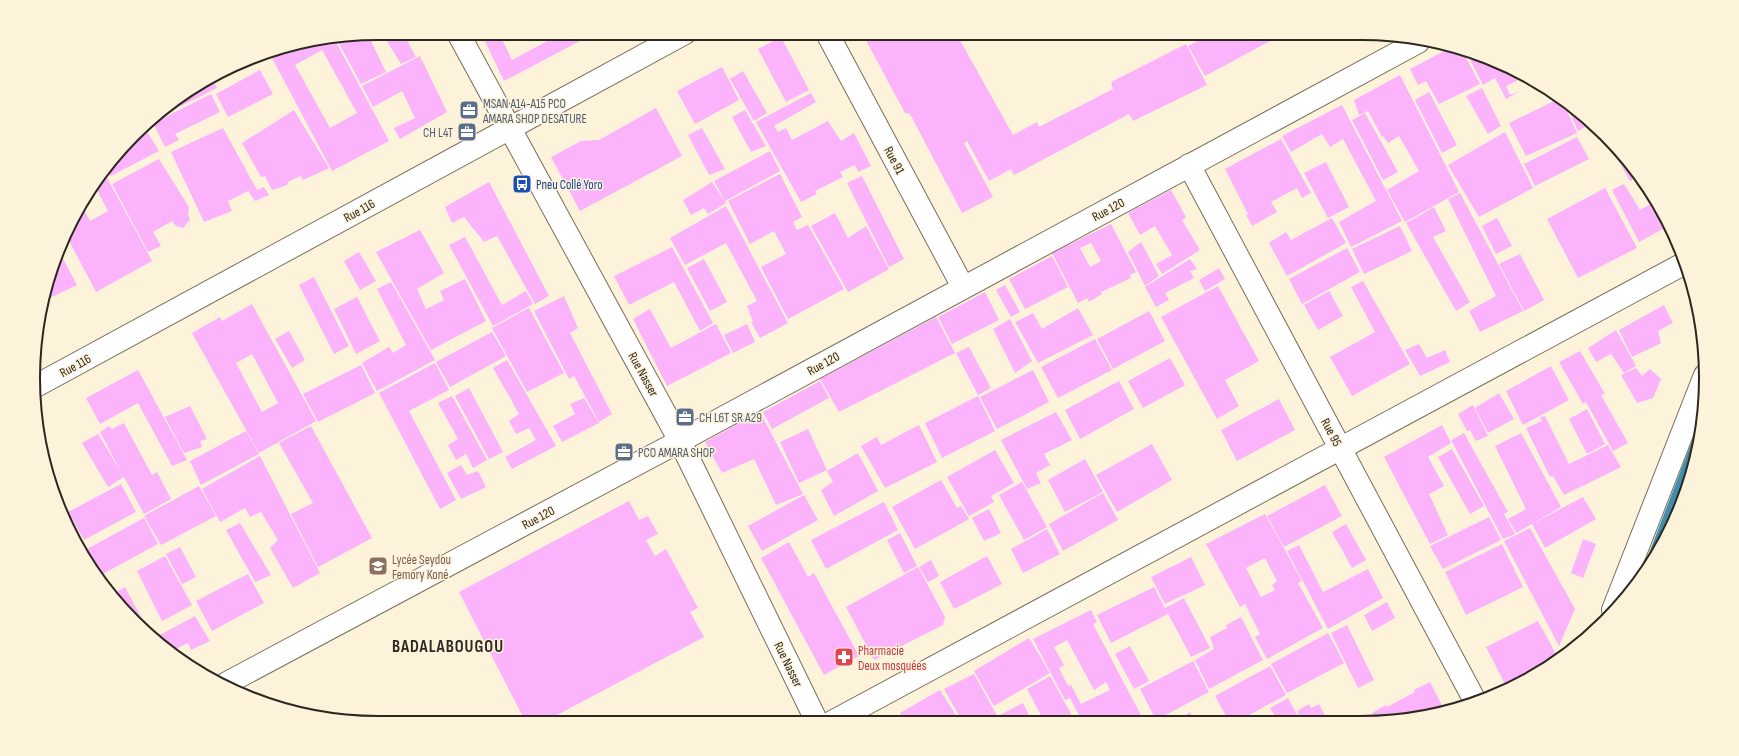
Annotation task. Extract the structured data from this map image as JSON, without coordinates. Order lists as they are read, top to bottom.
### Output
{
  "streets": {
    "street": [
      "Rue 91",
      "Rue 120",
      "Rue 116",
      "Rue Nasser",
      "Rue 95"
    ]
  },
  "crossings": [
    ["Rue 91", "Rue 120"],
    ["Rue 120", "Rue Nasser"],
    ["Rue 120", "Rue 95"],
    ["Rue 116", "Rue Nasser"]
  ],
  "districts": ["BADALABOUGOU"],
  "places": {
    "office": [
      "MSAN A14-A15 PCO AMARA SHOP DESATURE",
      "CH L4T",
      "CH L6T SR A29",
      "PCO AMARA SHOP"
    ],
    "bus stop": ["Pneu Collé Yoro"],
    "school or university": ["Lycée Seydou Femory Koné"],
    "pharmacy": ["Pharmacie Deux mosquées"]
  }
}
